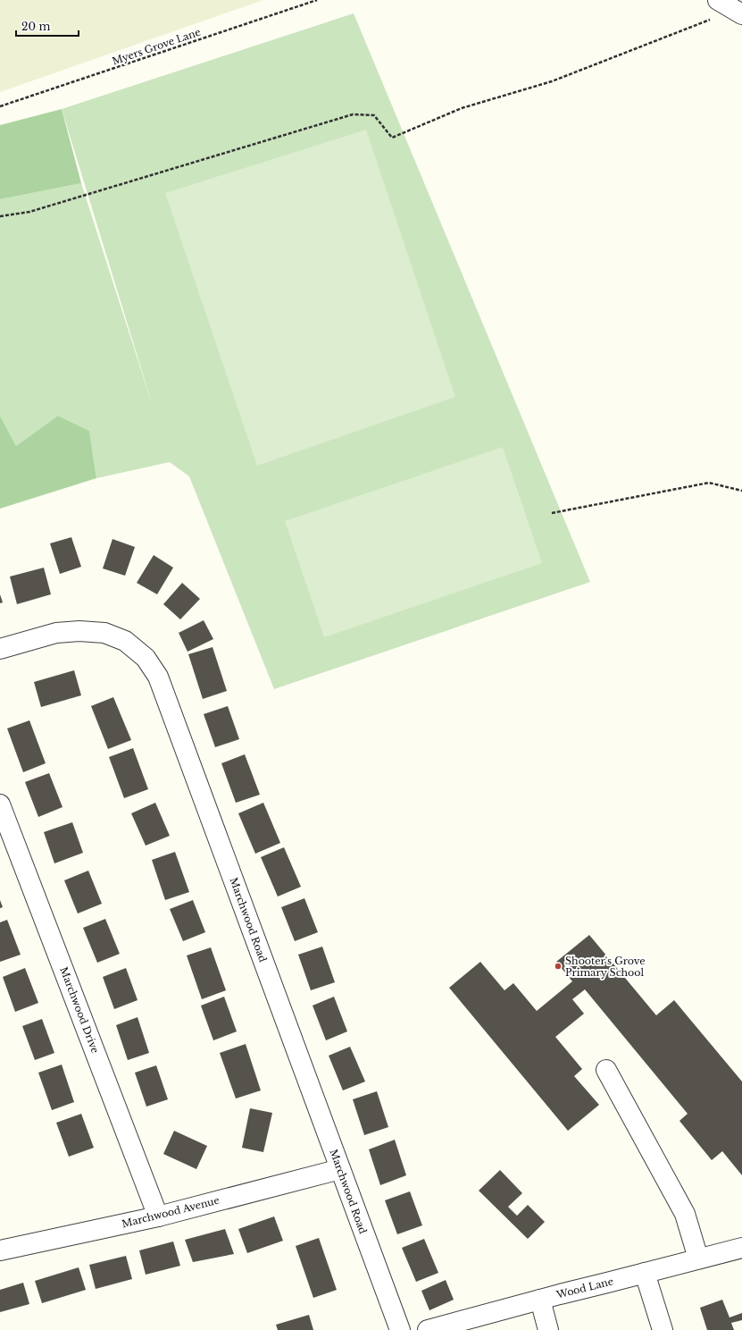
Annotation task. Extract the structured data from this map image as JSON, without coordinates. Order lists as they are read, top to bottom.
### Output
{
  "streets": {
    "street": [
      "Marchwood Road",
      "Marchwood Drive",
      "Marchwood Avenue",
      "Wood Lane"
    ],
    "path": ["Myers Grove Lane"]
  },
  "crossings": [
    ["Marchwood Road", "Marchwood Avenue"],
    ["Marchwood Drive", "Marchwood Avenue"]
  ],
  "places": ["Shooter's Grove Primary School"],
  "scale_bar": "20 m"
}
